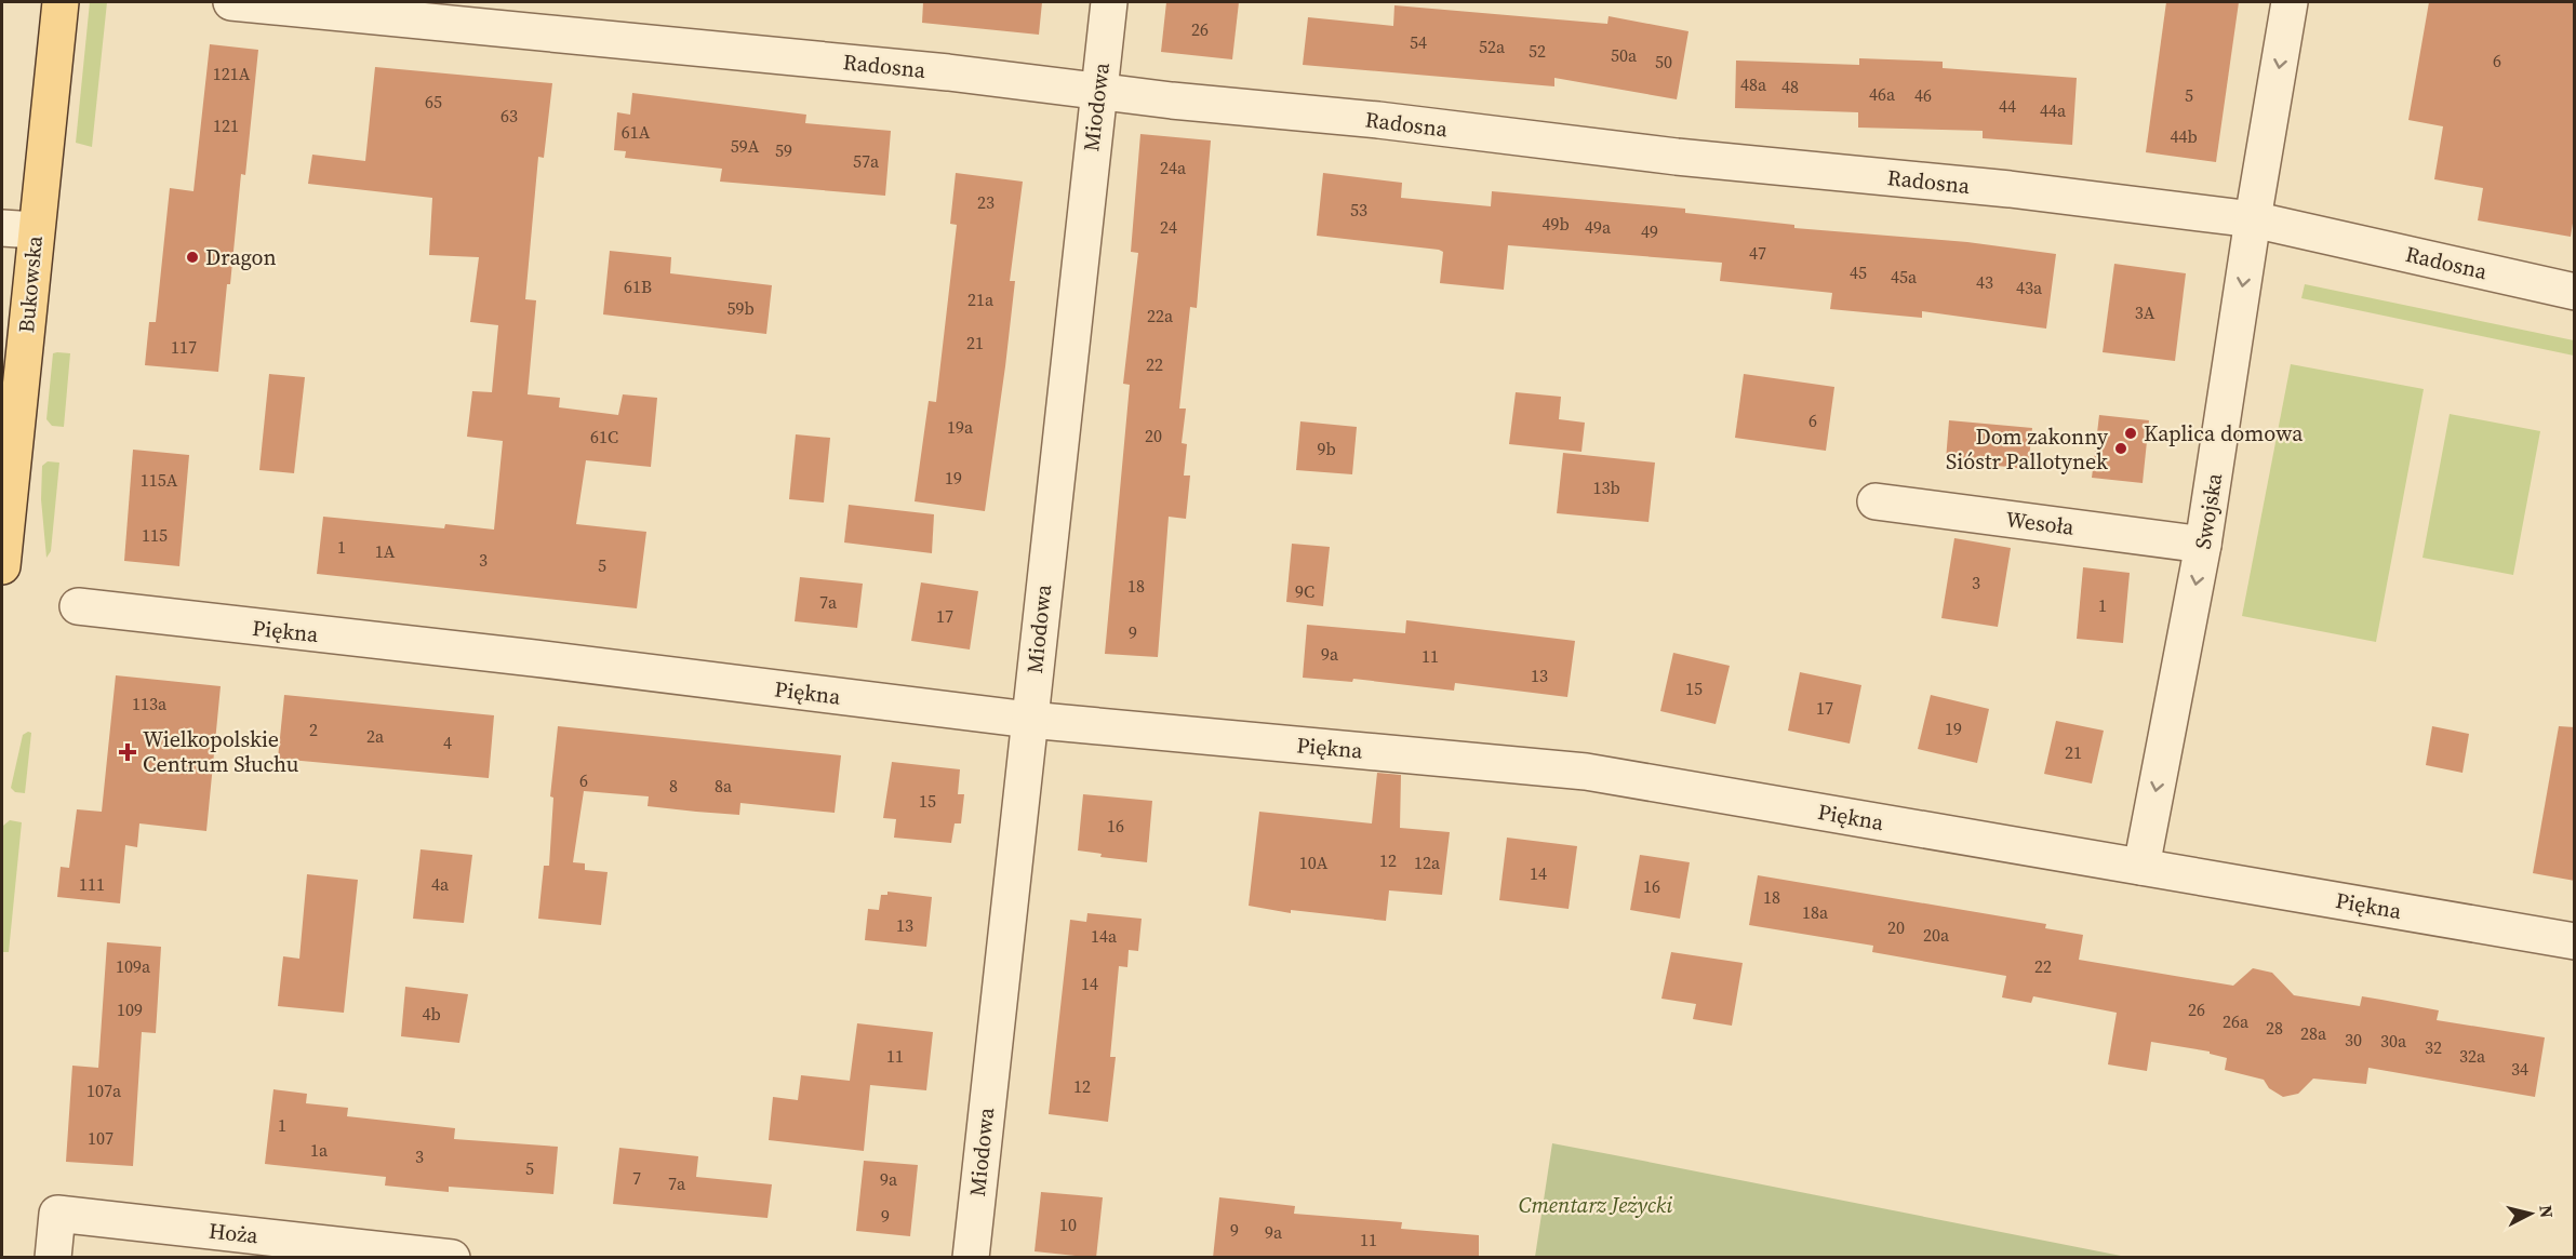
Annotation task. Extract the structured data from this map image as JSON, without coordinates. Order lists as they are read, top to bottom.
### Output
{
  "streets": {
    "main road": ["Bukowska"],
    "street": [
      "Radosna",
      "Miodowa",
      "Swojska",
      "Wesoła",
      "Piękna",
      "Hoża"
    ]
  },
  "crossings": [
    ["Radosna", "Miodowa"],
    ["Radosna", "Swojska"],
    ["Miodowa", "Piękna"],
    ["Swojska", "Wesoła"],
    ["Swojska", "Piękna"]
  ],
  "one_way": ["Swojska"],
  "parks": ["Cmentarz Jeżycki"],
  "places": {
    "other": ["Dragon", "Kaplica domowa", "Dom zakonny Sióstr Pallotynek"],
    "health": ["Wielkopolskie Centrum Słuchu"]
  },
  "house_numbers": [
    "26",
    "54",
    "52a",
    "52",
    "50a",
    "6",
    "50",
    "121A",
    "48a",
    "48",
    "46a",
    "46",
    "5",
    "65",
    "44",
    "44a",
    "63",
    "121",
    "61A",
    "44b",
    "59A",
    "59",
    "57a",
    "24a",
    "23",
    "53",
    "49b",
    "24",
    "49a",
    "49",
    "47",
    "45",
    "45a",
    "43",
    "61B",
    "43a",
    "21a",
    "59b",
    "3A",
    "22a",
    "21",
    "117",
    "22",
    "6",
    "19a",
    "20",
    "61C",
    "9b",
    "19",
    "115A",
    "13b",
    "115",
    "1",
    "1A",
    "3",
    "5",
    "3",
    "18",
    "9C",
    "7a",
    "1",
    "17",
    "9",
    "9a",
    "11",
    "13",
    "15",
    "113a",
    "17",
    "19",
    "2",
    "2a",
    "4",
    "21",
    "6",
    "8",
    "8a",
    "15",
    "16",
    "12",
    "10A",
    "12a",
    "14",
    "111",
    "4a",
    "16",
    "18",
    "18a",
    "13",
    "20",
    "20a",
    "14a",
    "109a",
    "22",
    "14",
    "109",
    "26",
    "4b",
    "26a",
    "28",
    "28a",
    "30",
    "30a",
    "32",
    "11",
    "32a",
    "34",
    "12",
    "107a",
    "1",
    "107",
    "1a",
    "3",
    "5",
    "7",
    "9a",
    "7a",
    "9",
    "10",
    "9",
    "9a",
    "11"
  ],
  "north": "right"
}
